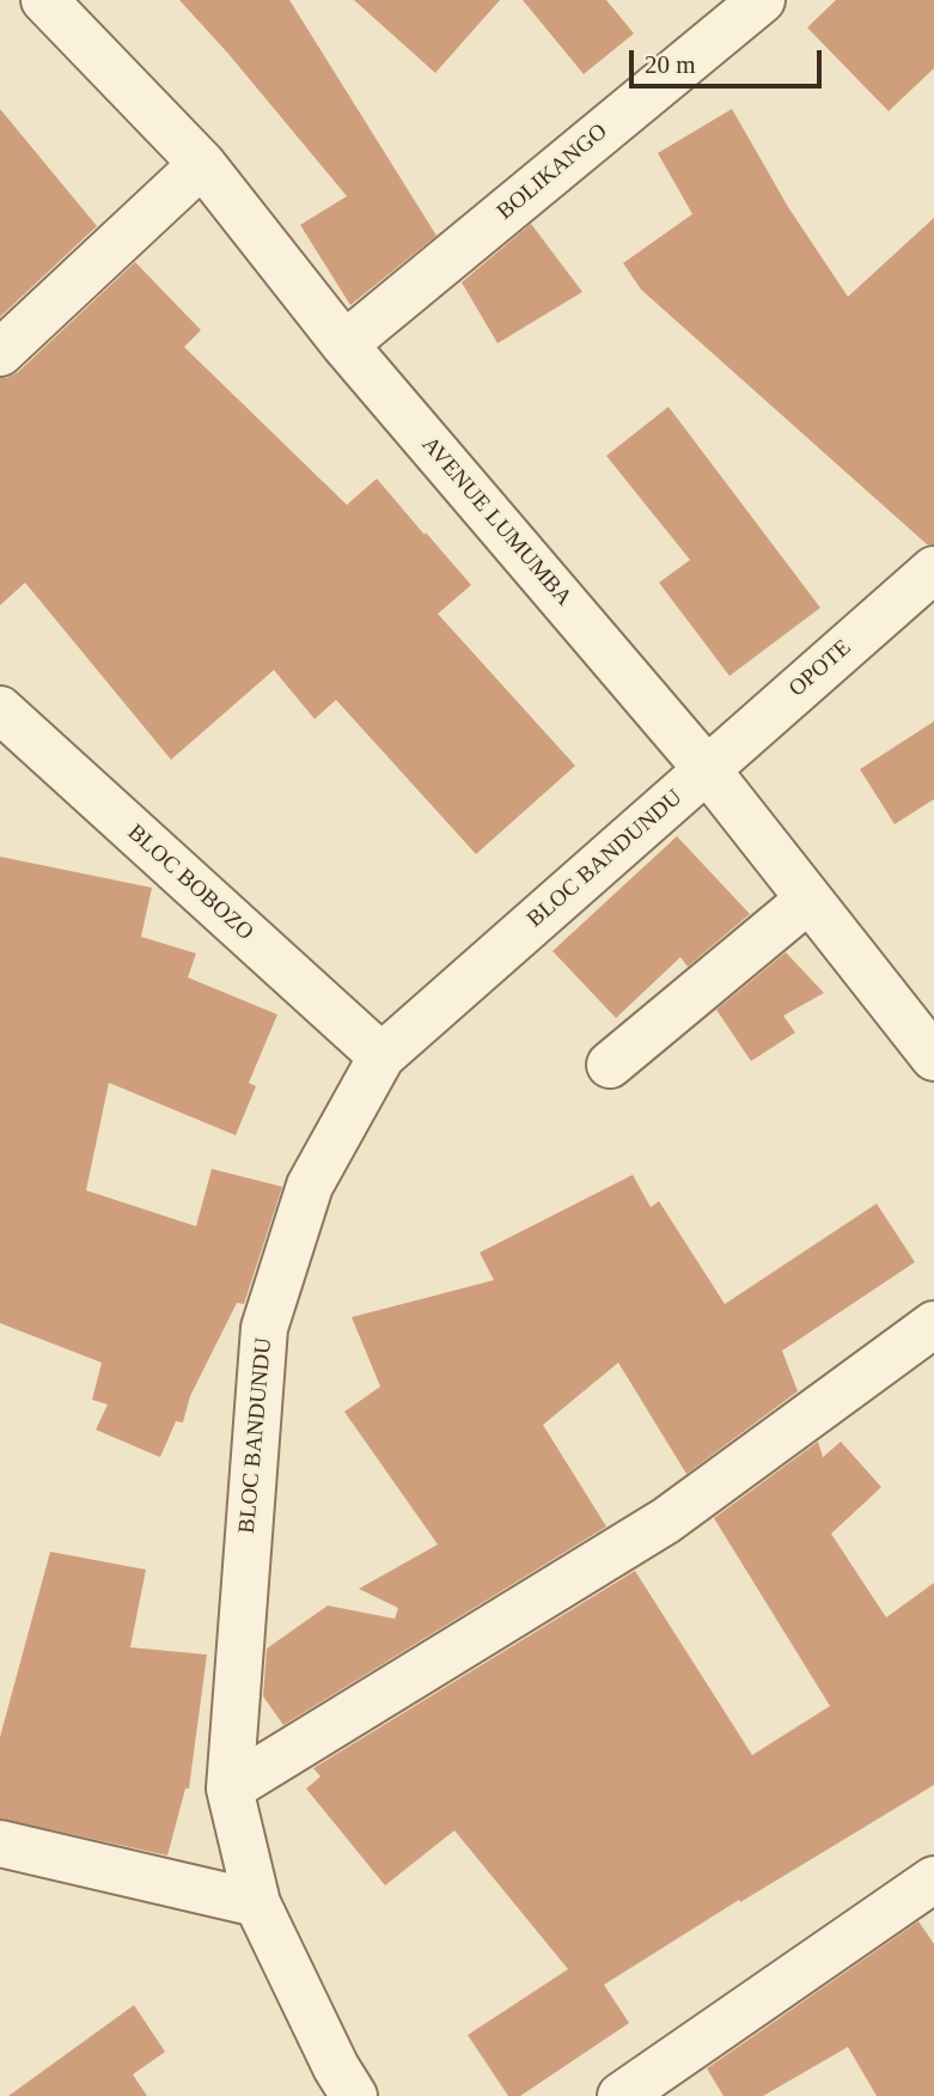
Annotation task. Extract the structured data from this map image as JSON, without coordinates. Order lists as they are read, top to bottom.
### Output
{
  "streets": {
    "street": [
      "BOLIKANGO",
      "AVENUE LUMUMBA",
      "OPOTE",
      "BLOC BANDUNDU",
      "BLOC BOBOZO"
    ]
  },
  "crossings": [
    ["BOLIKANGO", "AVENUE LUMUMBA"],
    ["AVENUE LUMUMBA", "OPOTE"],
    ["AVENUE LUMUMBA", "BLOC BANDUNDU"],
    ["OPOTE", "BLOC BANDUNDU"],
    ["BLOC BANDUNDU", "BLOC BOBOZO"]
  ],
  "scale_bar": "20 m"
}
